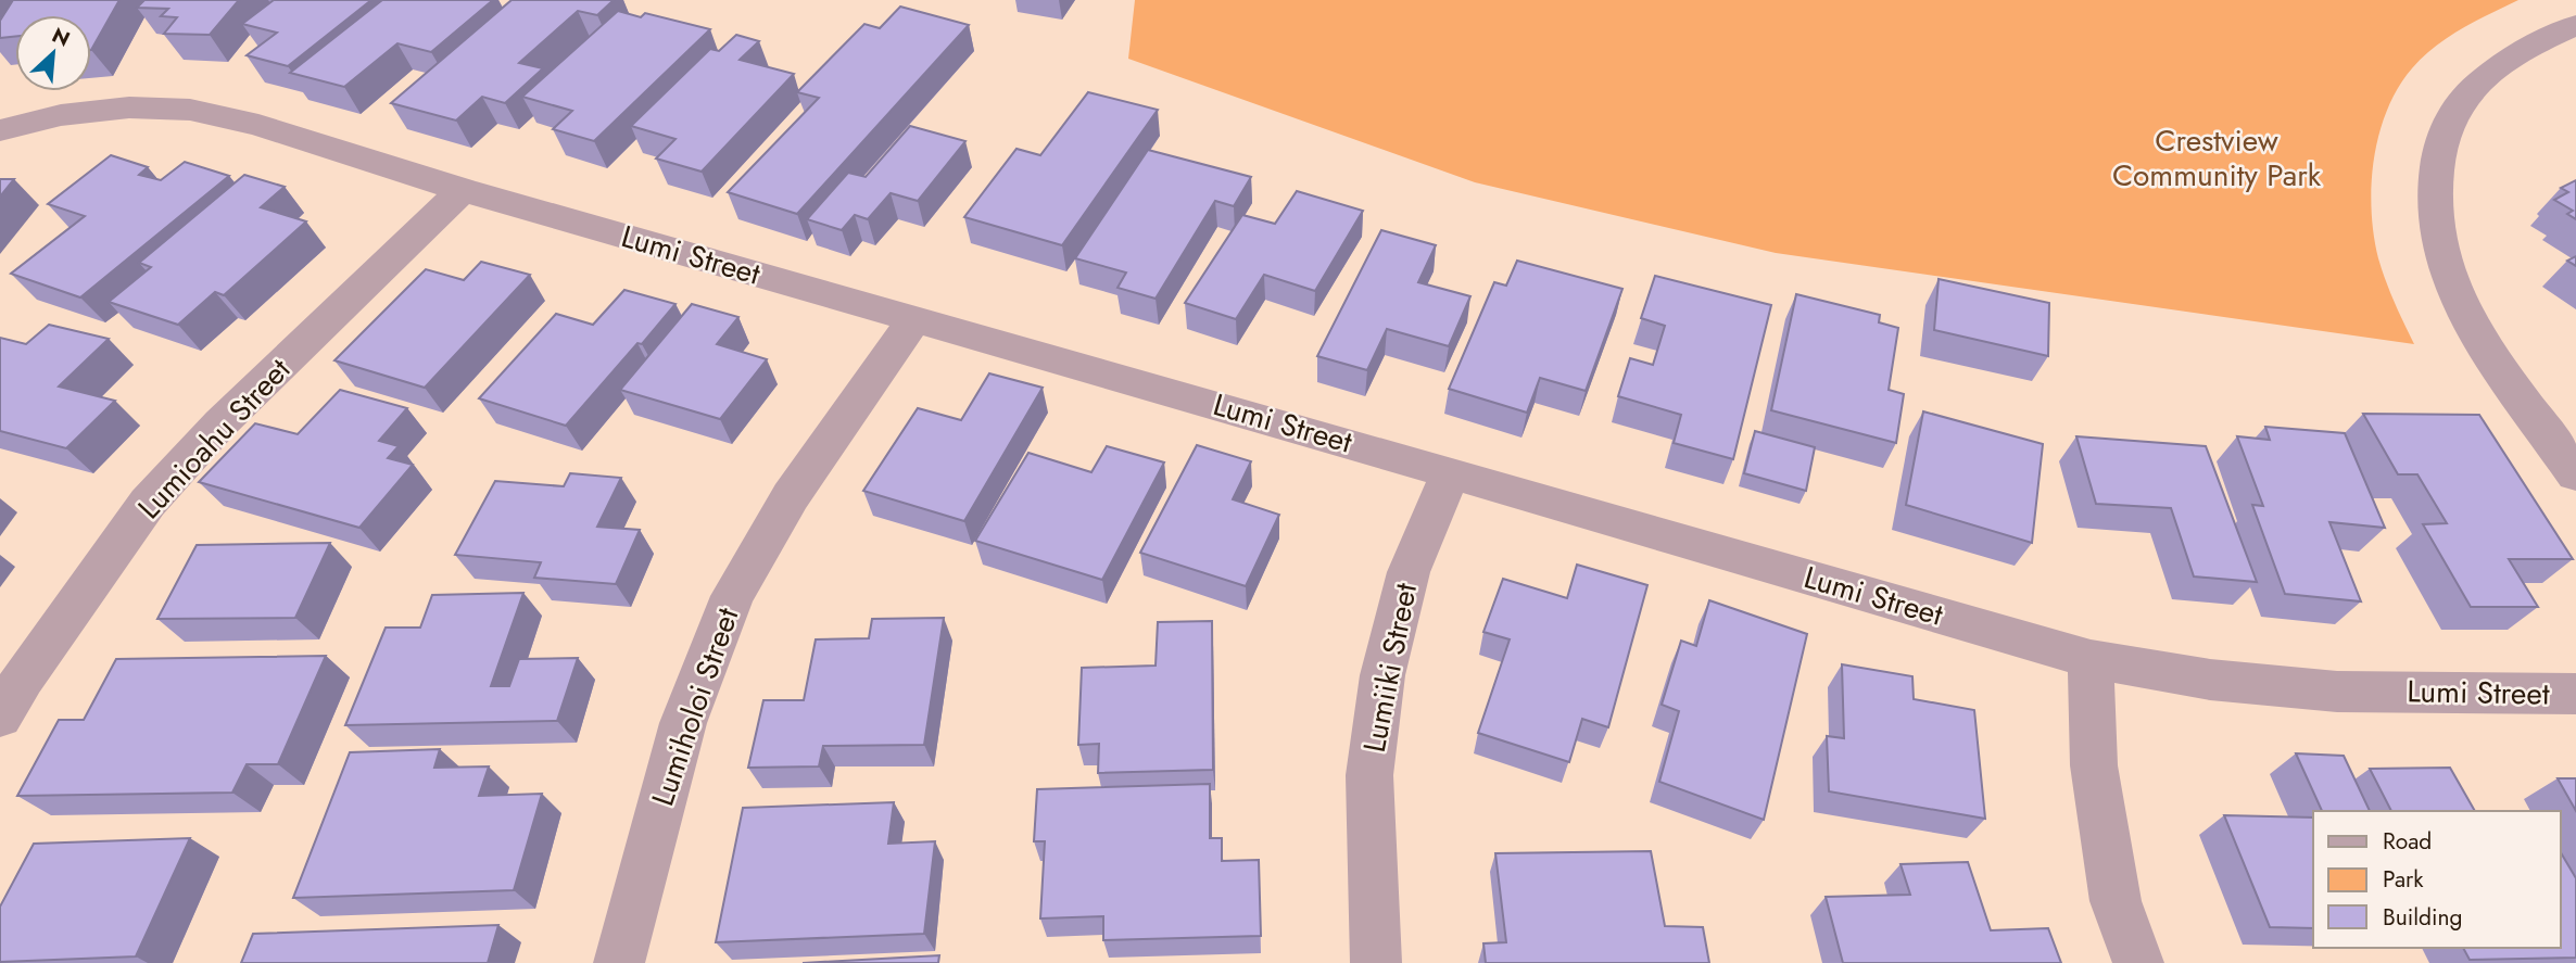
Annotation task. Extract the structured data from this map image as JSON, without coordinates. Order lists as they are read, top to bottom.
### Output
{
  "streets": {
    "street": [
      "Lumi Street",
      "Lumioahu Street",
      "Lumiiki Street",
      "Lumiholoi Street"
    ]
  },
  "crossings": [
    ["Lumi Street", "Lumioahu Street"],
    ["Lumi Street", "Lumiiki Street"],
    ["Lumi Street", "Lumiholoi Street"]
  ],
  "parks": ["Crestview Community Park"],
  "legend": ["Road", "Park", "Building"],
  "north": "top right"
}
